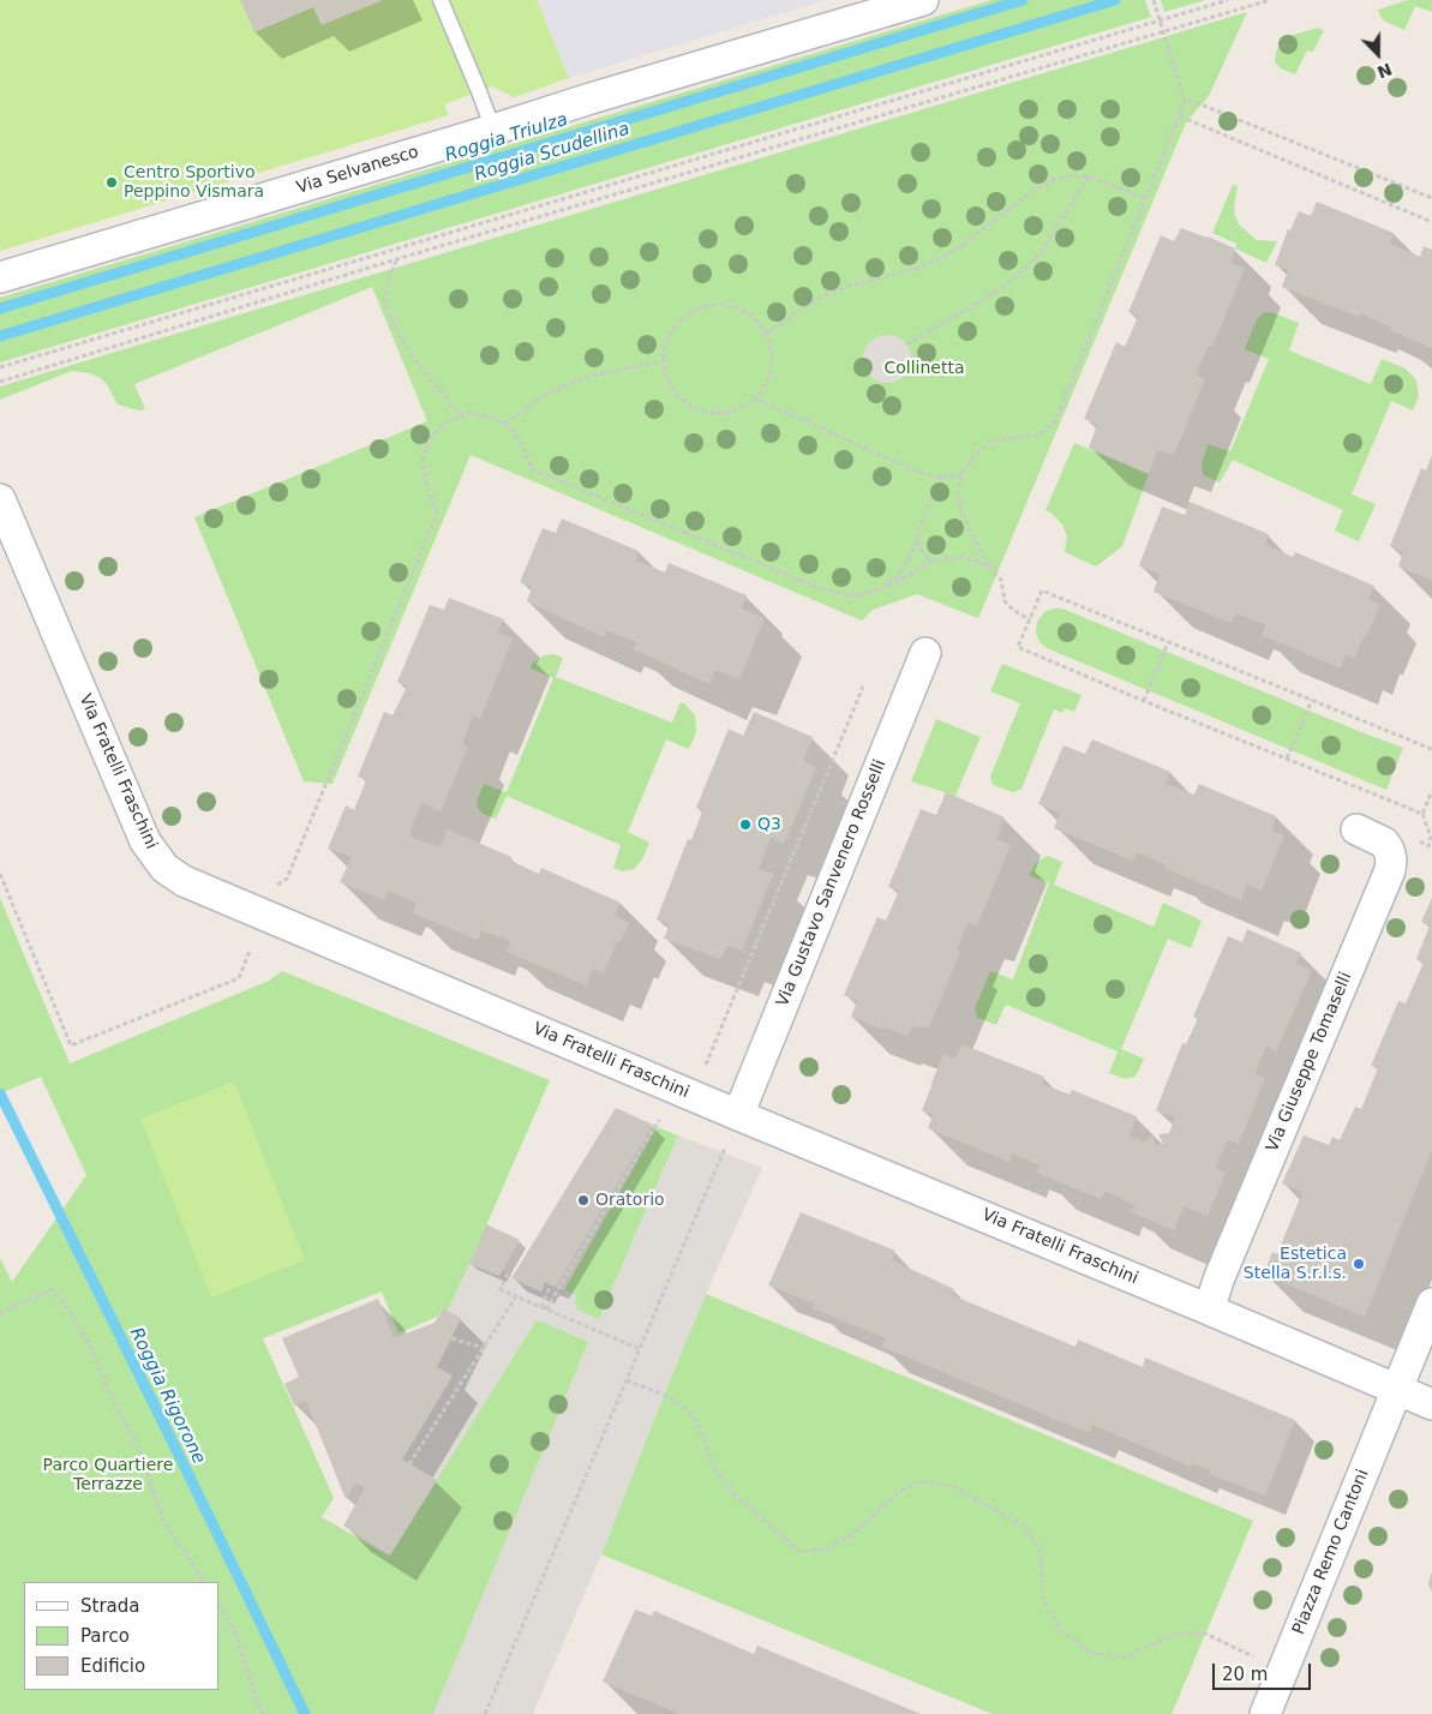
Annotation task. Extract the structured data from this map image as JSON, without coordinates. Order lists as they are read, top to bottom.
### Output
{
  "streets": {
    "street": [
      "Via Selvanesco",
      "Via Fratelli Fraschini",
      "Via Gustavo Sanvenero Rosselli",
      "Via Giuseppe Tomaselli",
      "Piazza Remo Cantoni"
    ]
  },
  "crossings": [
    ["Via Fratelli Fraschini", "Via Gustavo Sanvenero Rosselli"],
    ["Via Fratelli Fraschini", "Via Giuseppe Tomaselli"],
    ["Via Fratelli Fraschini", "Piazza Remo Cantoni"]
  ],
  "water": ["Roggia Triulza", "Roggia Scudellina", "Roggia Rigorone"],
  "parks": ["Collinetta", "Parco Quartiere Terrazze"],
  "places": [
    "Centro Sportivo Peppino Vismara",
    "Q3",
    "Oratorio",
    "Estetica Stella S.r.l.s."
  ],
  "legend": ["Strada", "Parco", "Edificio"],
  "scale_bar": "20 m",
  "north": "bottom"
}
